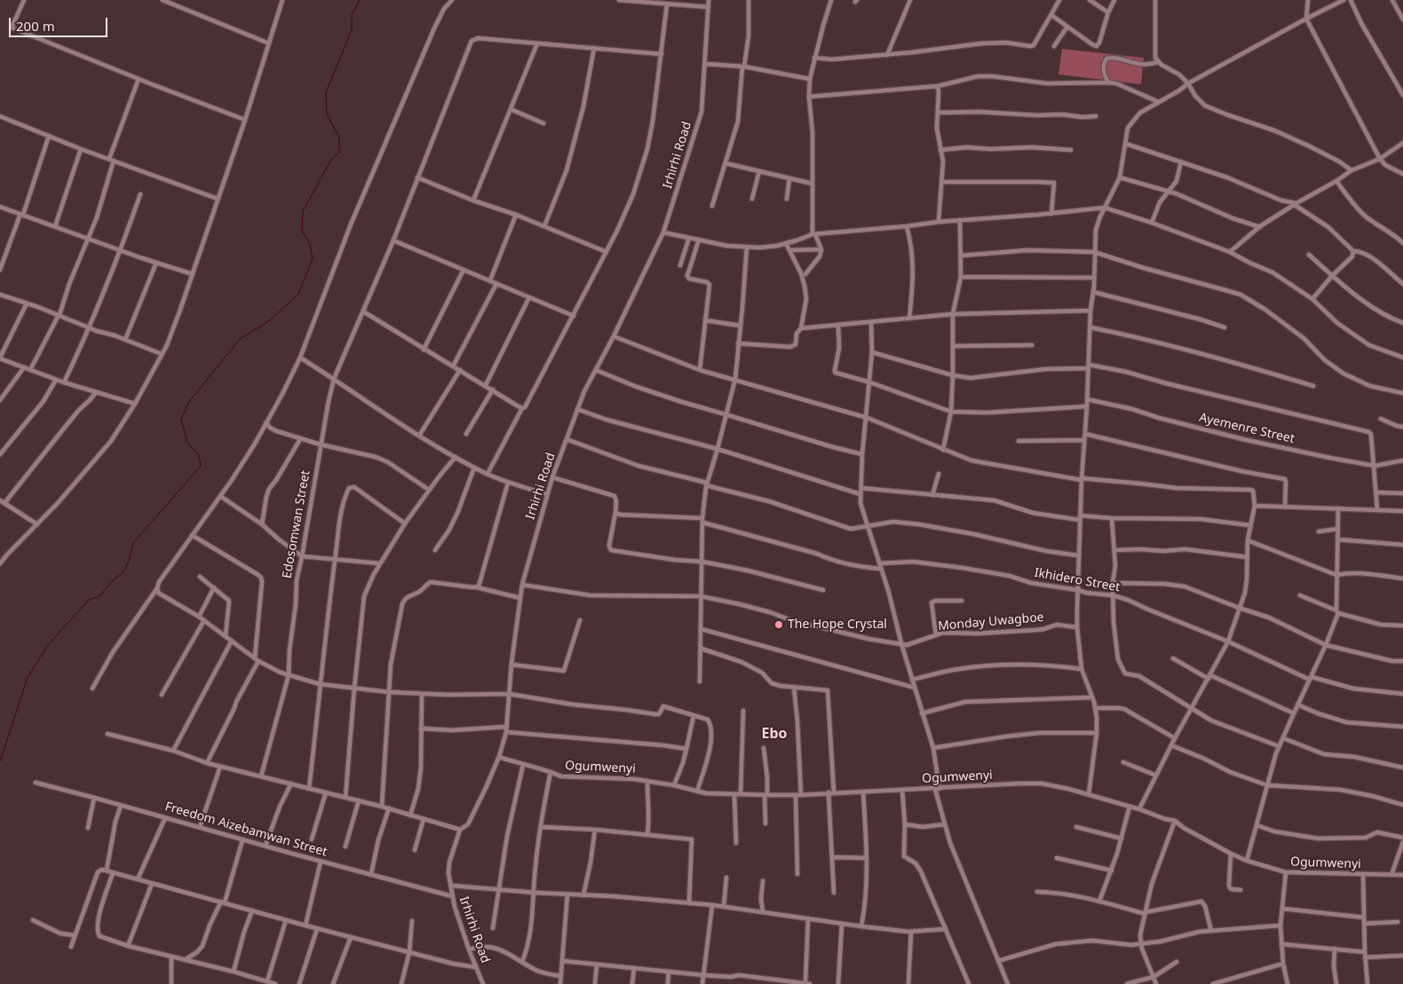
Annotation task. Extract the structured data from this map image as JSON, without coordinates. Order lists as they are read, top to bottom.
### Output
{
  "streets": {
    "street": [
      "Irhirhi Road",
      "Ayemenre Street",
      "Edosomwan Street",
      "Ikhidero Street",
      "Monday Uwagboe",
      "Ogumwenyi",
      "Freedom Aizebamwan Street"
    ]
  },
  "crossings": [
    ["Irhirhi Road", "Monday Uwagboe"],
    ["Irhirhi Road", "Ogumwenyi"],
    ["Irhirhi Road", "Freedom Aizebamwan Street"]
  ],
  "districts": ["Ebo"],
  "places": ["The Hope Crystal"],
  "scale_bar": "200 m"
}
